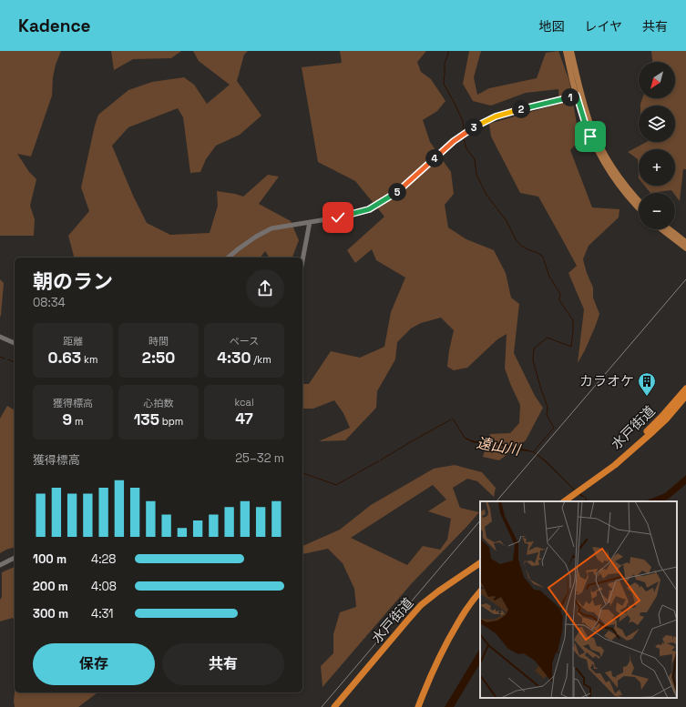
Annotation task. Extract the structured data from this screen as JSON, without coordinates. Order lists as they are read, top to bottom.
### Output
{
  "streets": {
    "highway": ["水戸街道"]
  },
  "water": ["遠山川"],
  "places": {
    "building": ["カラオケ"]
  },
  "north": "bottom left",
  "page": {
    "header": "Kadence",
    "nav": ["地図", "レイヤ", "共有"],
    "map_buttons": ["+", "−"],
    "pins": [
      "1",
      "2",
      "3",
      "4",
      "5"
    ],
    "heading": ["朝のラン", "08:34"],
    "stats": [
      ["距離", "0.63 km"],
      ["時間", "2:50"],
      ["ペース", "4:30 /km"],
      ["獲得標高", "9 m"],
      ["心拍数", "135 bpm"],
      ["kcal", "47"]
    ],
    "chart": ["獲得標高", "25–32 m"],
    "list": [
      {
        "name": "100 m",
        "note": "4:28"
      },
      {
        "name": "200 m",
        "note": "4:08"
      },
      {
        "name": "300 m",
        "note": "4:31"
      }
    ],
    "buttons": ["保存", "共有"]
  }
}
